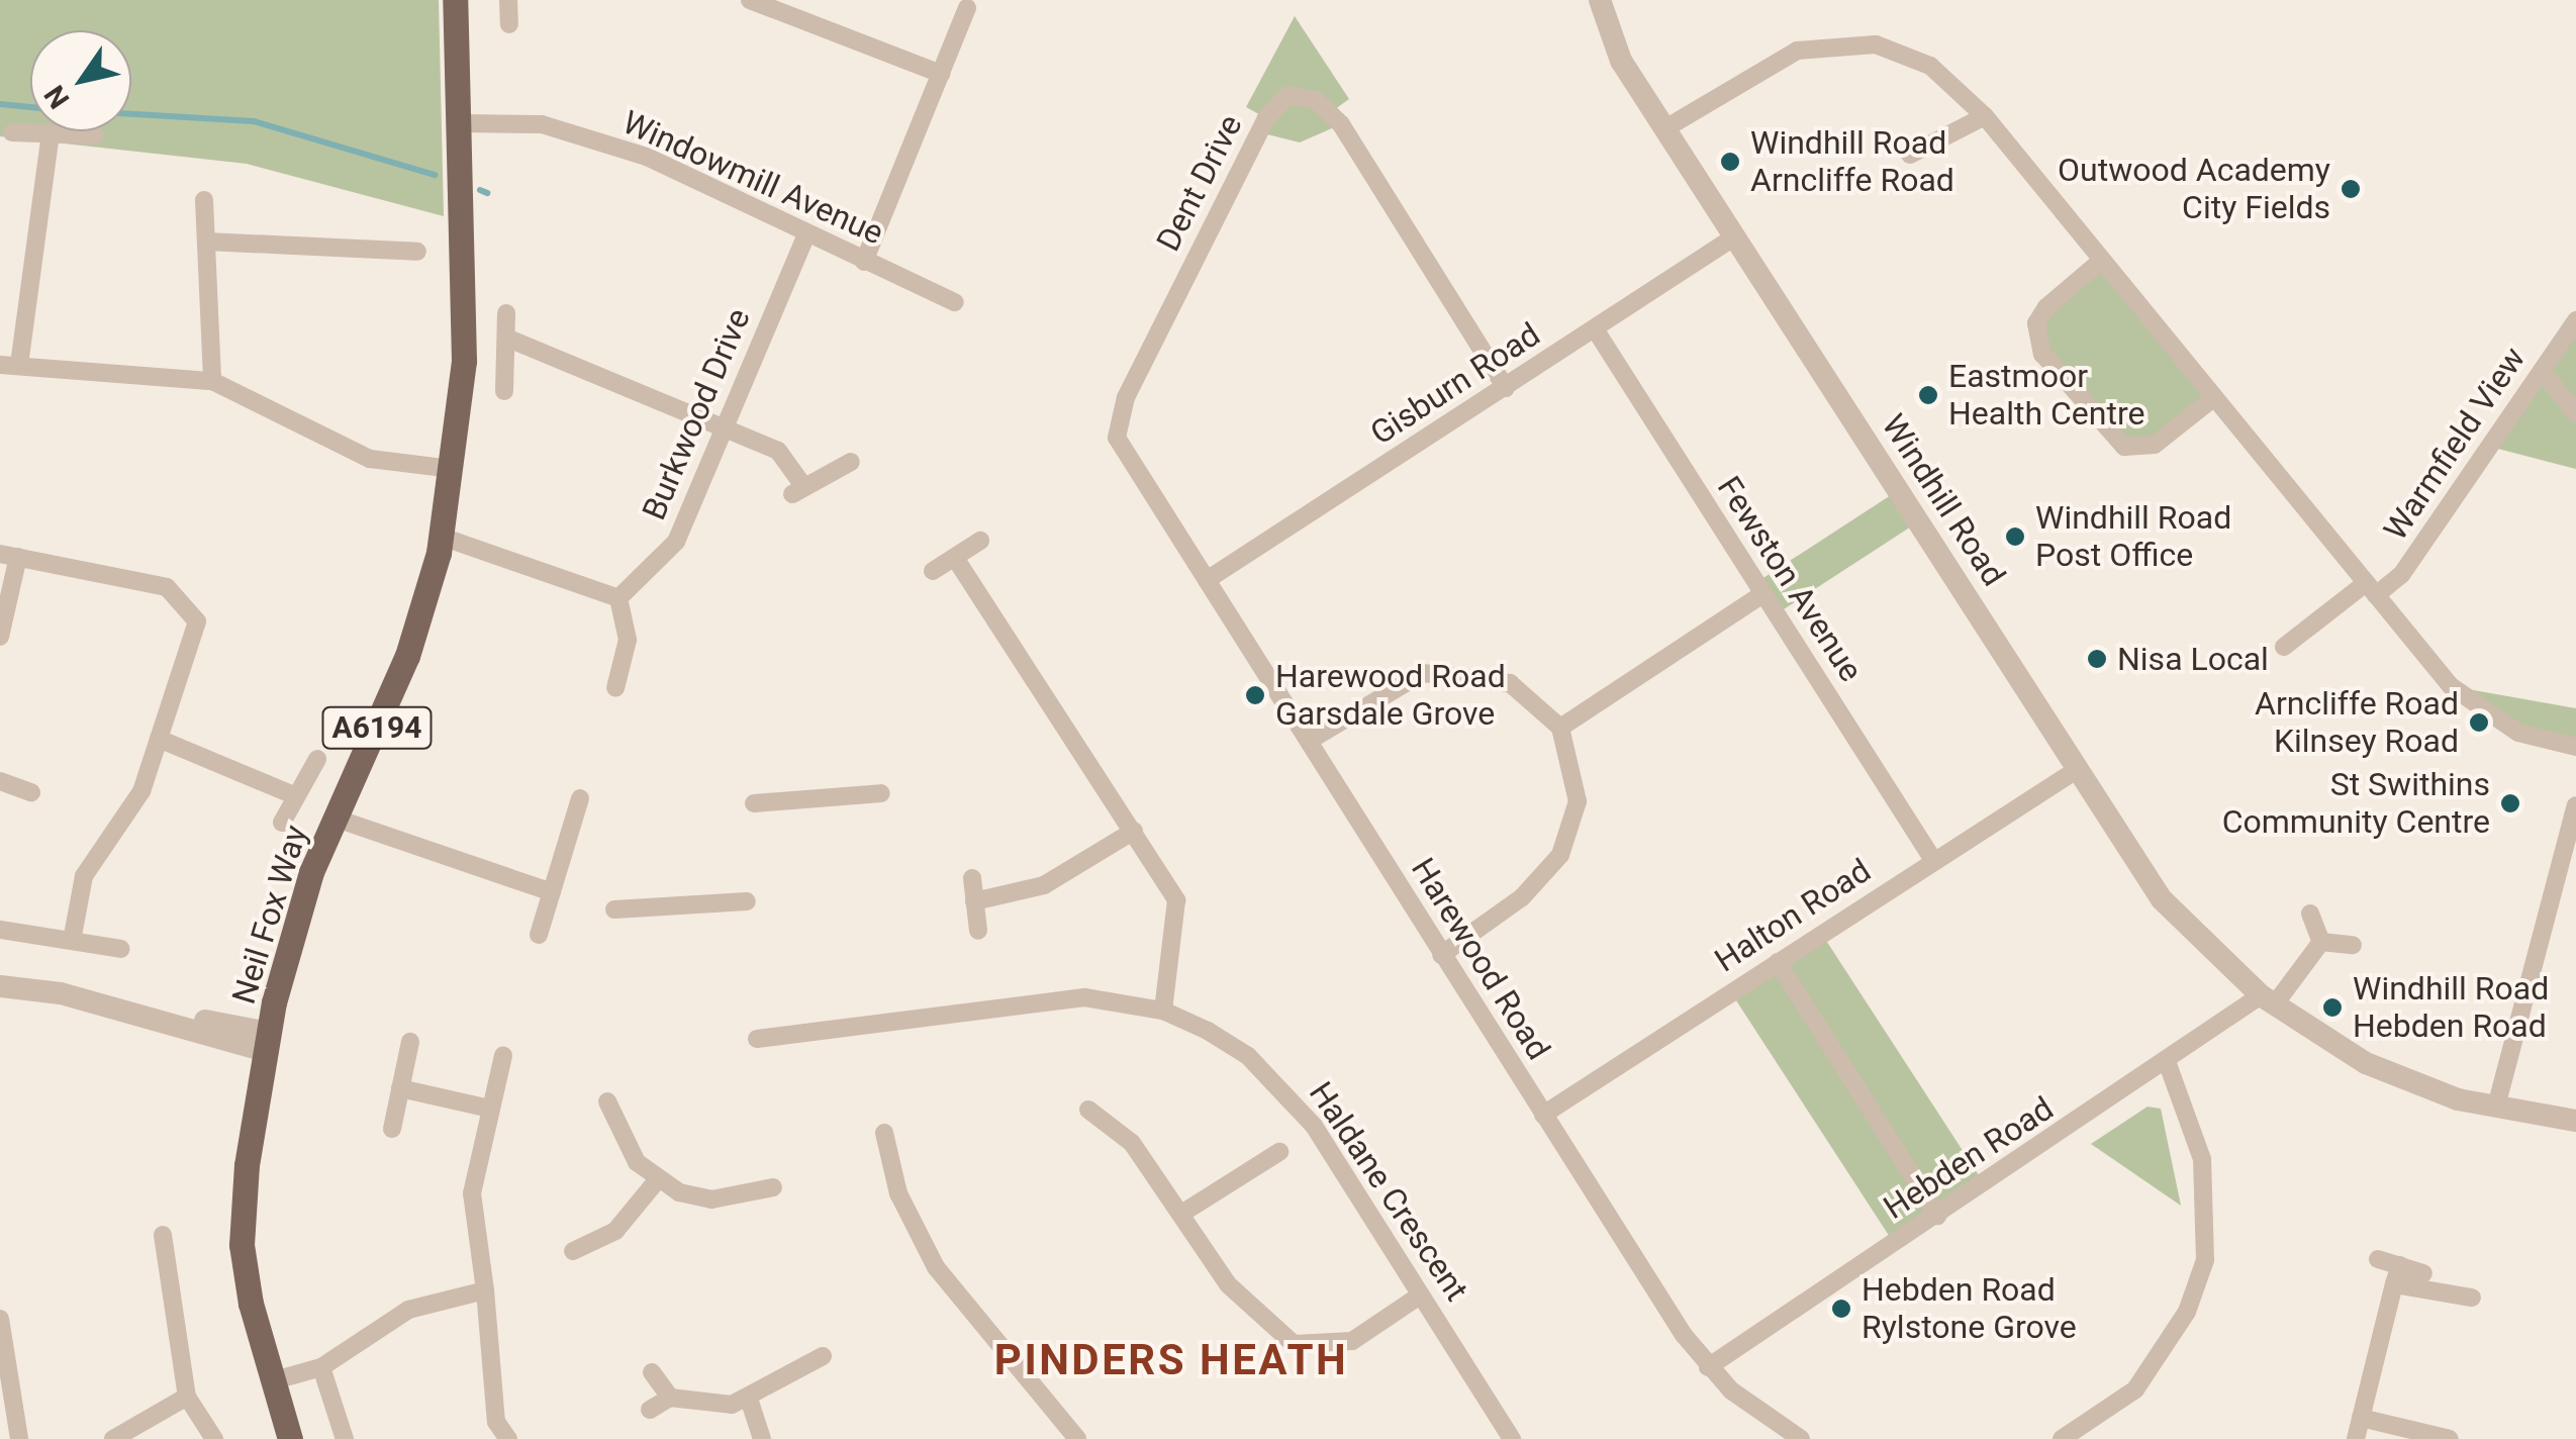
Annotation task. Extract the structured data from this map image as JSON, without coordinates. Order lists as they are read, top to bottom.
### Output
{
  "streets": {
    "main road": ["A6194", "Neil Fox Way"],
    "street": [
      "Windowmill Avenue",
      "Dent Drive",
      "Gisburn Road",
      "Burkwood Drive",
      "Warmfield View",
      "Windhill Road",
      "Fewston Avenue",
      "Halton Road",
      "Harewood Road",
      "Hebden Road",
      "Haldane Crescent"
    ]
  },
  "crossings": [
    ["Windowmill Avenue", "Burkwood Drive"],
    ["Windowmill Avenue", "Neil Fox Way"],
    ["Dent Drive", "Gisburn Road"],
    ["Dent Drive", "Harewood Road"],
    ["Gisburn Road", "Windhill Road"],
    ["Gisburn Road", "Fewston Avenue"],
    ["Gisburn Road", "Harewood Road"],
    ["Windhill Road", "Halton Road"],
    ["Windhill Road", "Hebden Road"],
    ["Fewston Avenue", "Halton Road"],
    ["Halton Road", "Harewood Road"],
    ["Harewood Road", "Hebden Road"]
  ],
  "districts": ["PINDERS HEATH"],
  "places": [
    "Windhill Road Arncliffe Road",
    "Outwood Academy City Fields",
    "Eastmoor Health Centre",
    "Windhill Road Post Office",
    "Nisa Local",
    "Harewood Road Garsdale Grove",
    "Arncliffe Road Kilnsey Road",
    "St Swithins Community Centre",
    "Windhill Road Hebden Road",
    "Hebden Road Rylstone Grove"
  ],
  "north": "bottom left"
}
